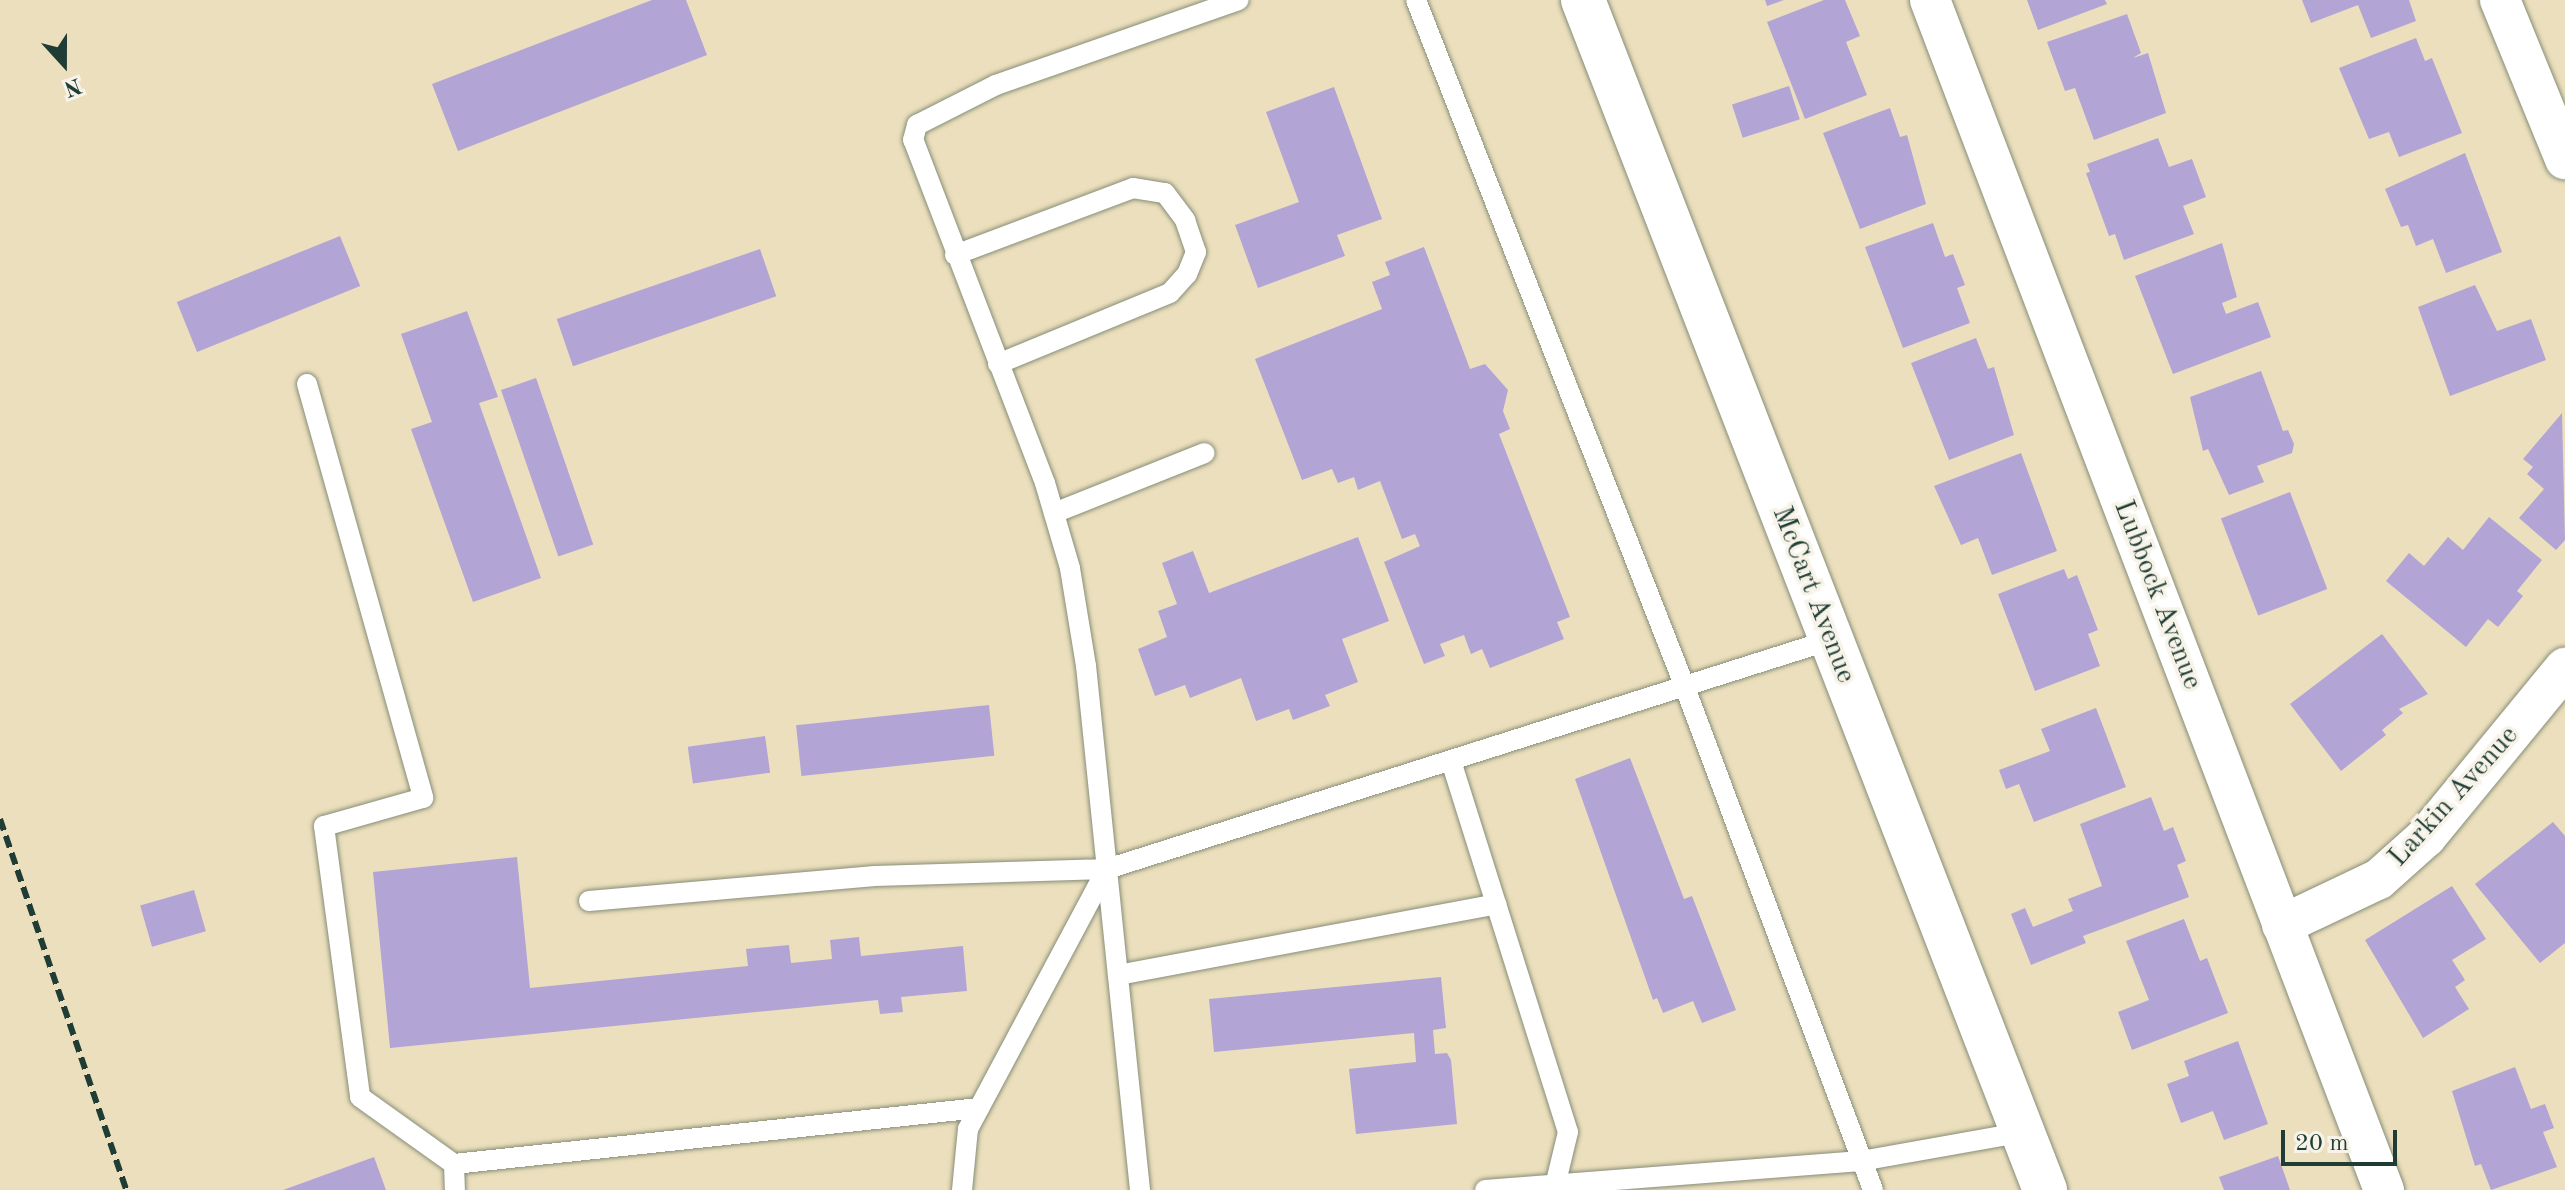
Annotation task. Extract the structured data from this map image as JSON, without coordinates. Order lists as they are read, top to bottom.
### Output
{
  "streets": {
    "main road": ["McCart Avenue"],
    "street": ["Lubbock Avenue", "Larkin Avenue"]
  },
  "crossings": [
    ["Lubbock Avenue", "Larkin Avenue"]
  ],
  "scale_bar": "20 m",
  "north": "bottom"
}
